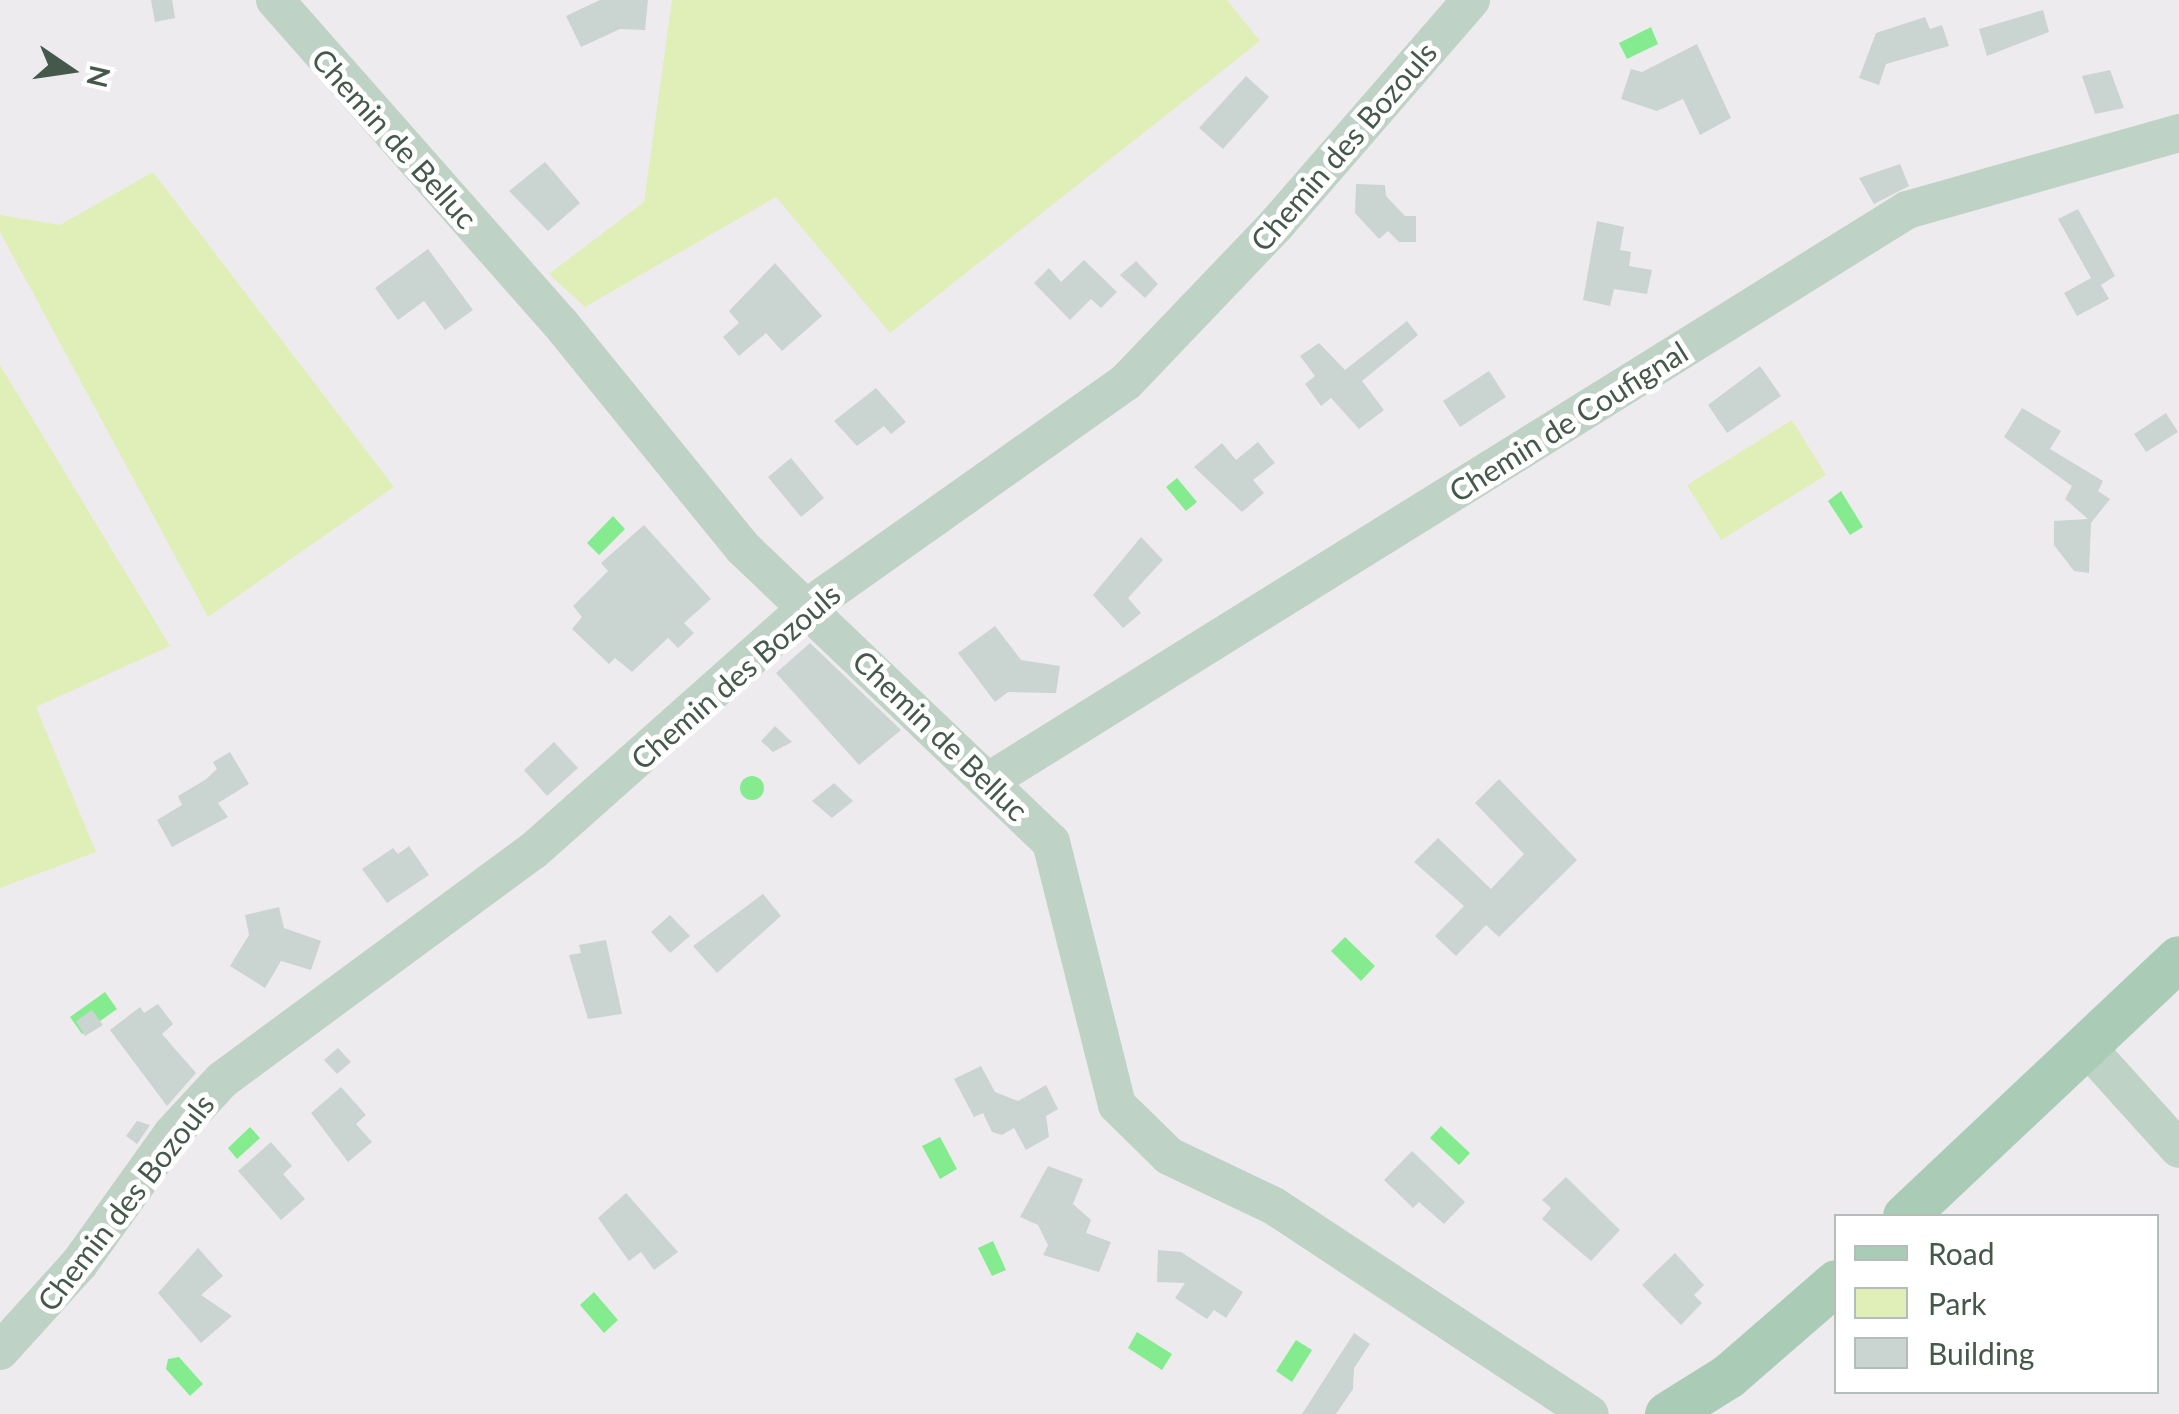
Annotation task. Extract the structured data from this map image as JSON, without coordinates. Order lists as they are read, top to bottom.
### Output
{
  "streets": {
    "street": ["Chemin de Belluc", "Chemin des Bozouls", "Chemin de Coufignal"]
  },
  "crossings": [
    ["Chemin de Belluc", "Chemin des Bozouls"],
    ["Chemin de Belluc", "Chemin de Coufignal"]
  ],
  "legend": ["Road", "Park", "Building"],
  "north": "right"
}
